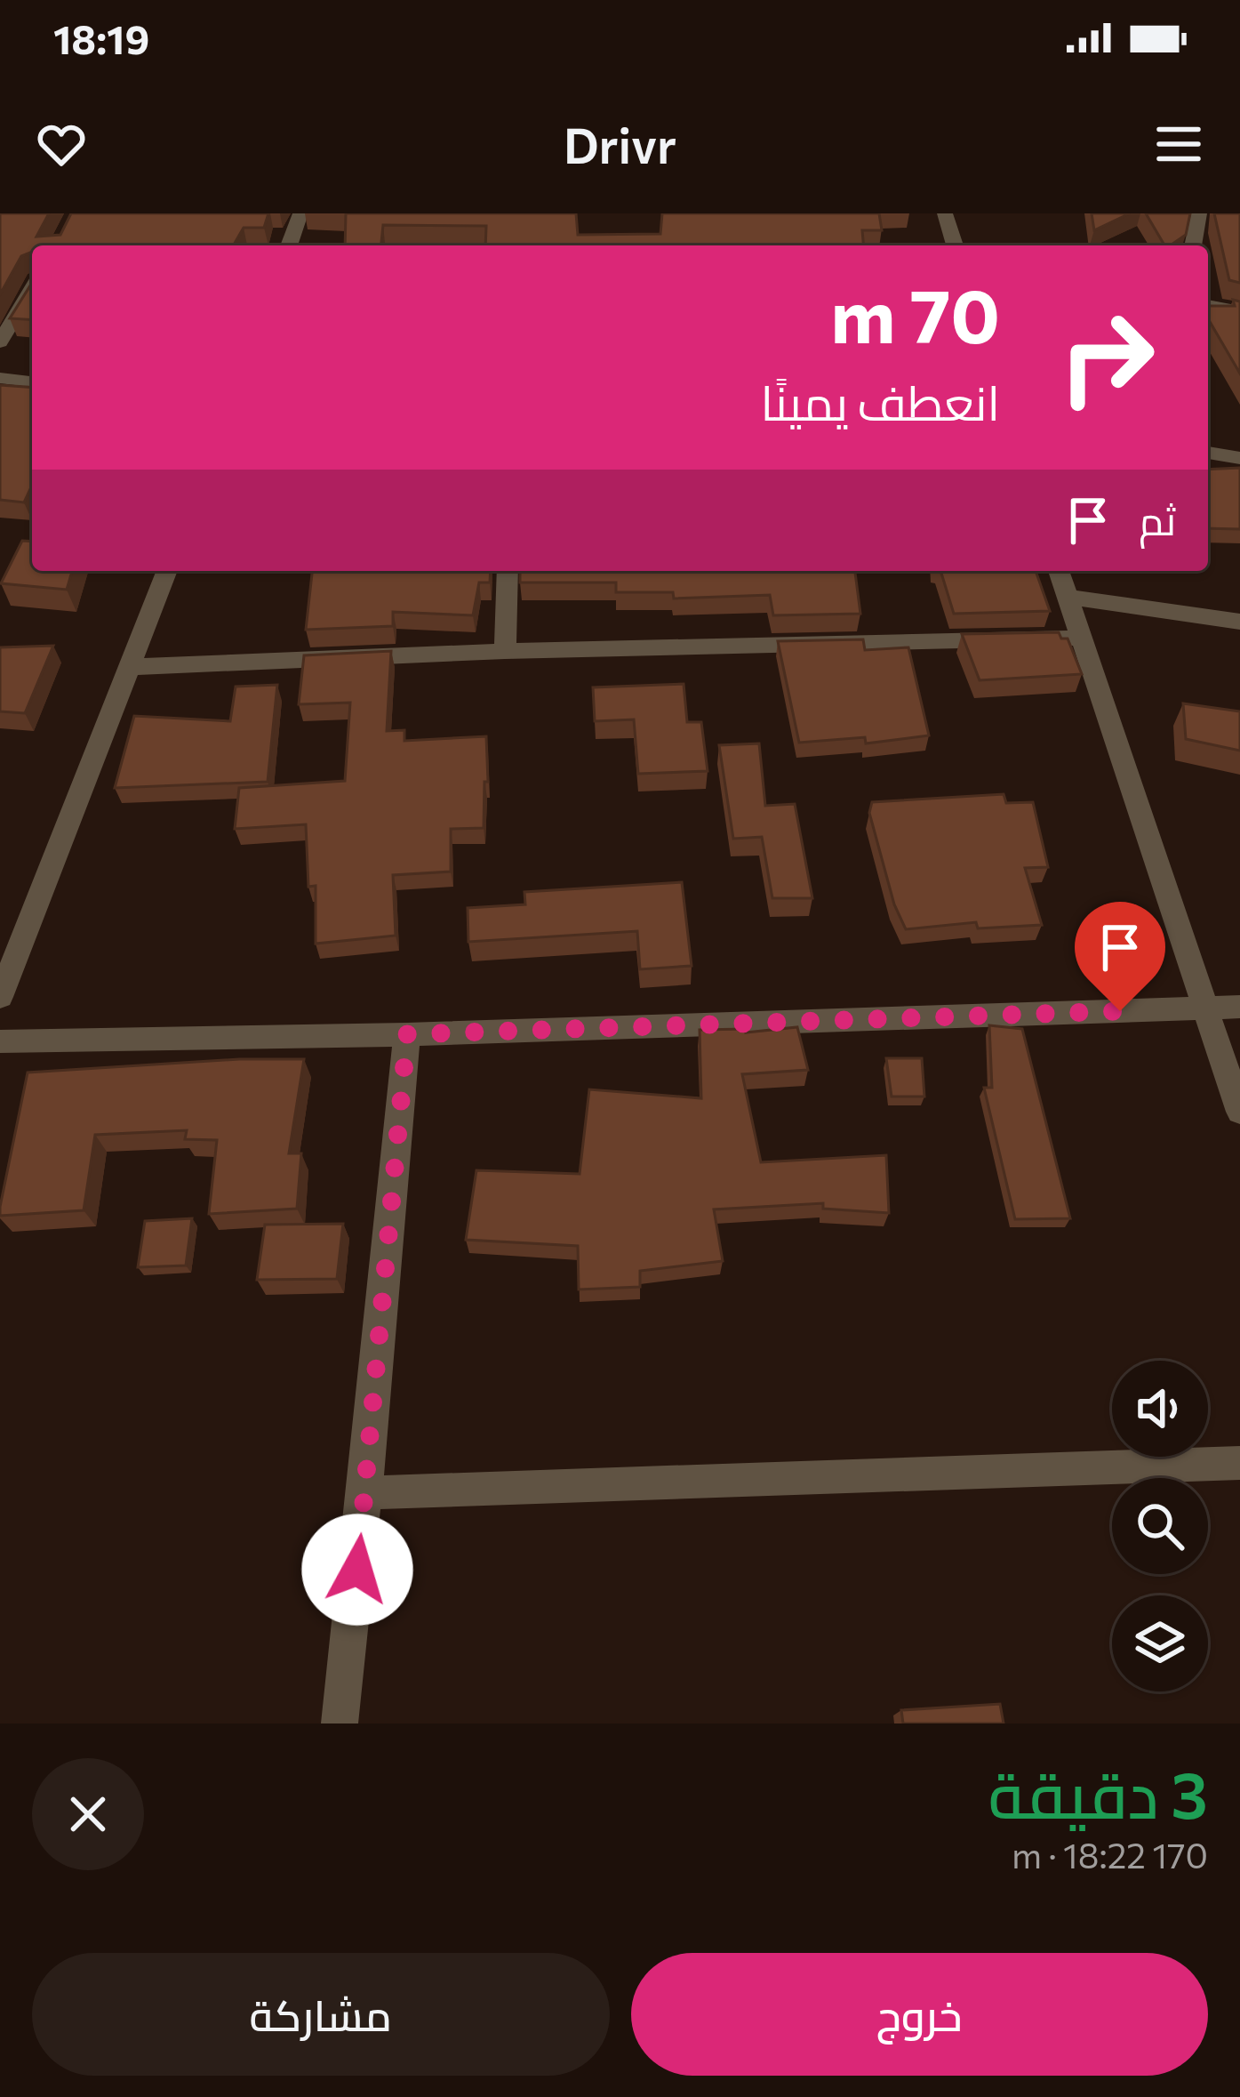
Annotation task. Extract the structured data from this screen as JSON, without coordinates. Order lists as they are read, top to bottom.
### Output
{
  "page": {
    "status": "18:19",
    "header": "Drivr",
    "turn": ["70 m", "انعطف يمينًا"],
    "then": "ثم",
    "heading": ["3 دقيقة", "170 m · 18:22"],
    "buttons": ["خروج", "مشاركة"]
  }
}
